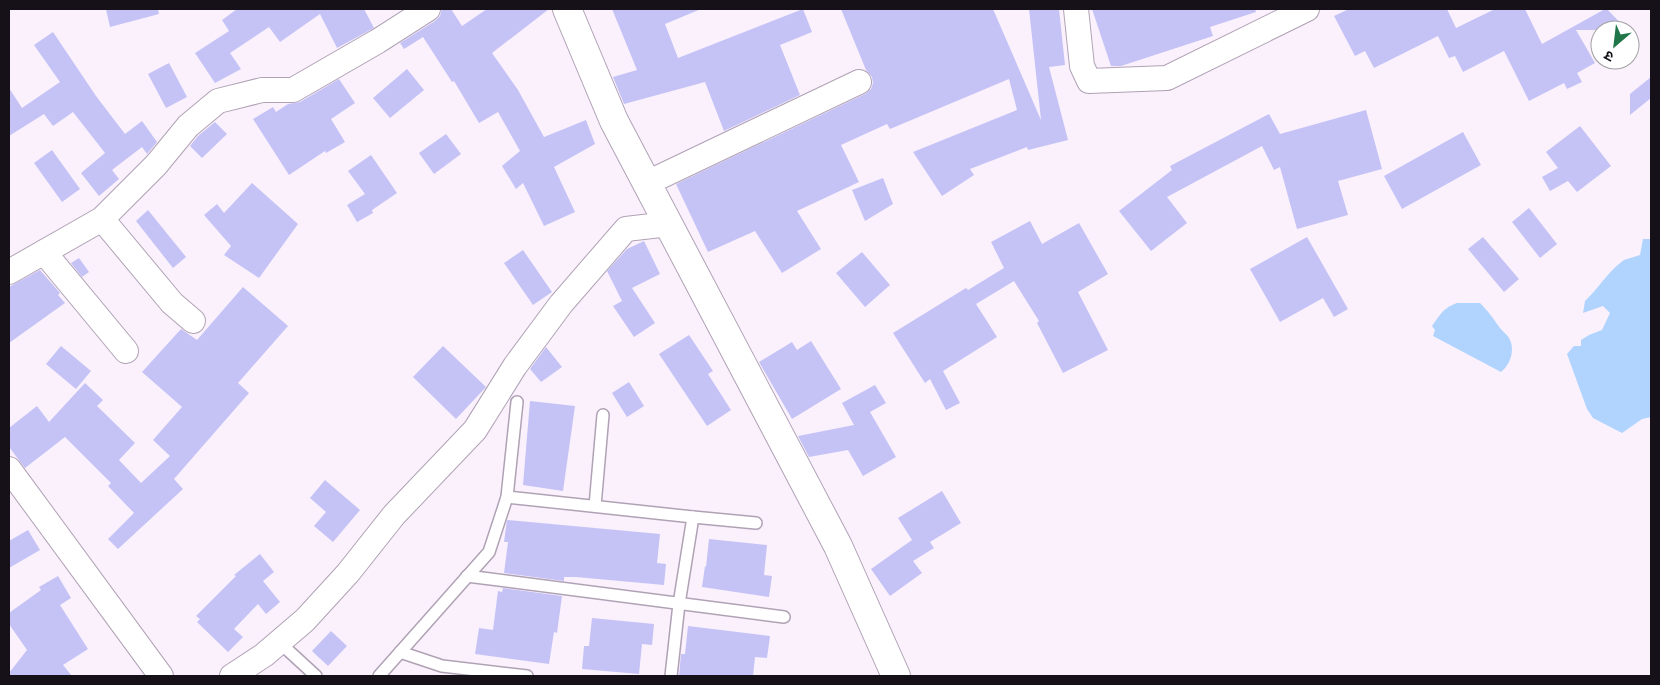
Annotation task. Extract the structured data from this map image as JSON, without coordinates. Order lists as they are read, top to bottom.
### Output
{
  "north": "bottom left"
}
